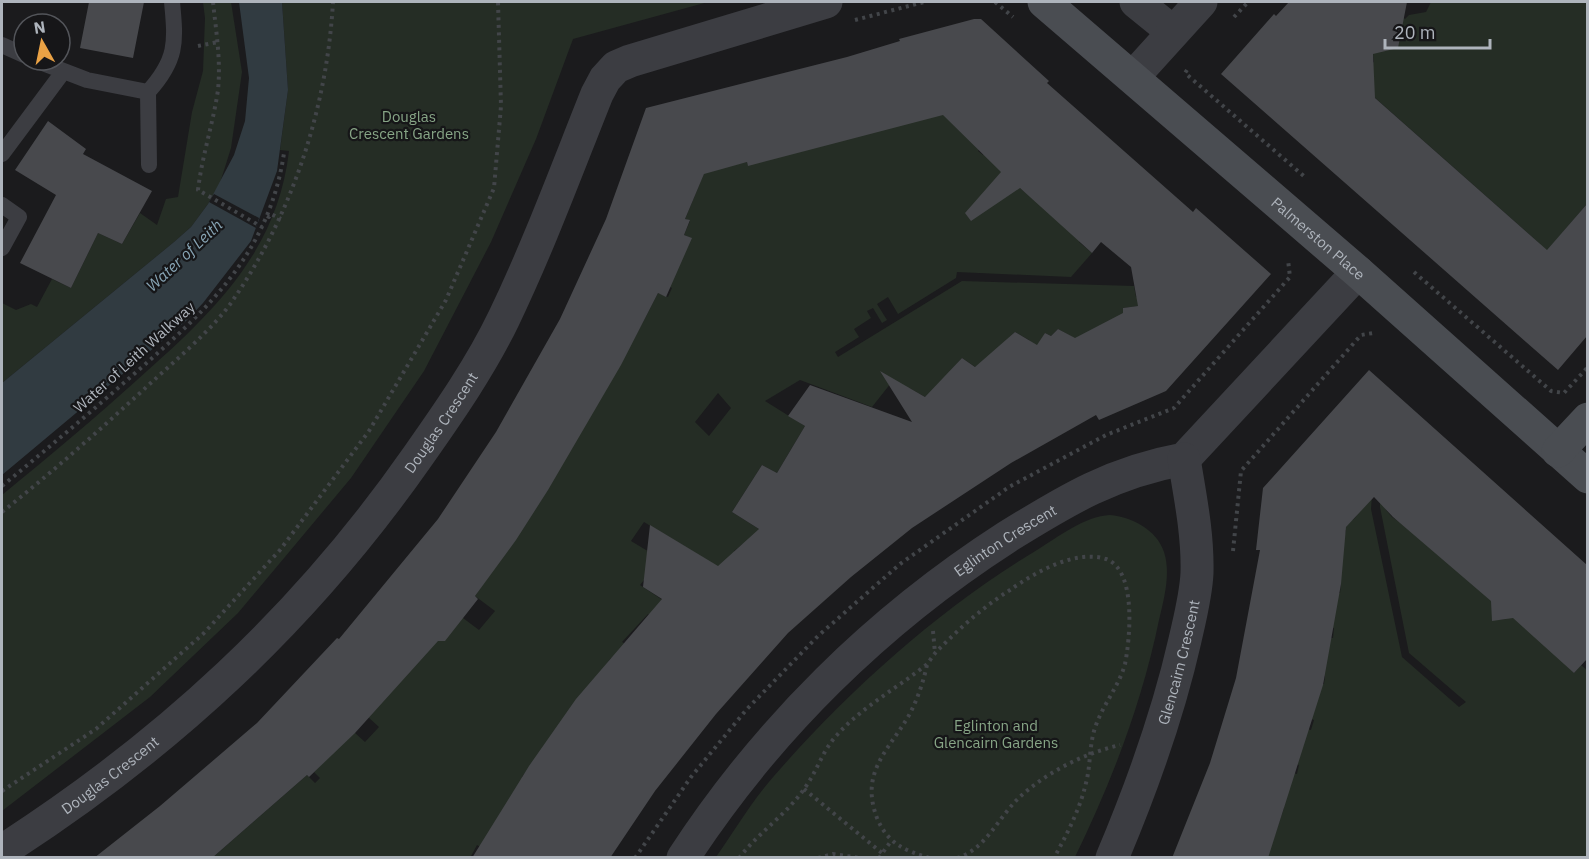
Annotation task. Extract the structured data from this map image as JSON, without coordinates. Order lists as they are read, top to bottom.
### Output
{
  "streets": {
    "street": [
      "Palmerston Place",
      "Douglas Crescent",
      "Eglinton Crescent",
      "Glencairn Crescent"
    ],
    "path": ["Water of Leith Walkway"]
  },
  "crossings": [
    ["Eglinton Crescent", "Glencairn Crescent"]
  ],
  "water": ["Water of Leith"],
  "parks": ["Douglas Crescent Gardens", "Eglinton and Glencairn Gardens"],
  "scale_bar": "20 m",
  "north": "top"
}
